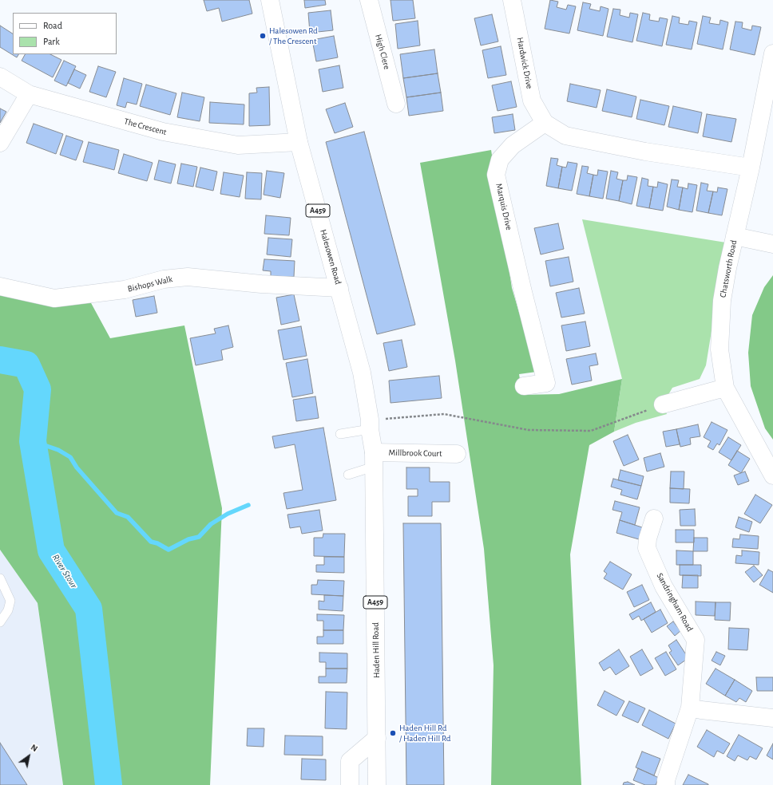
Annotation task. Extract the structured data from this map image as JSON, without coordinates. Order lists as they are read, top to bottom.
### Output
{
  "streets": {
    "street": [
      "High Clere",
      "Hardwick Drive",
      "The Crescent",
      "Marquis Drive",
      "A459",
      "Halesowen Road",
      "Chatsworth Road",
      "Bishops Walk",
      "Millbrook Court",
      "Sandringham Road",
      "Haden Hill Road"
    ]
  },
  "crossings": [
    ["Hardwick Drive", "Marquis Drive"],
    ["The Crescent", "Halesowen Road"],
    ["Halesowen Road", "Bishops Walk"],
    ["Halesowen Road", "Haden Hill Road"],
    ["Millbrook Court", "Haden Hill Road"]
  ],
  "water": ["River Stour"],
  "places": ["Halesowen Rd / The Crescent", "Haden Hill Rd / Haden Hill Rd"],
  "legend": ["Road", "Park"],
  "north": "top right"
}
